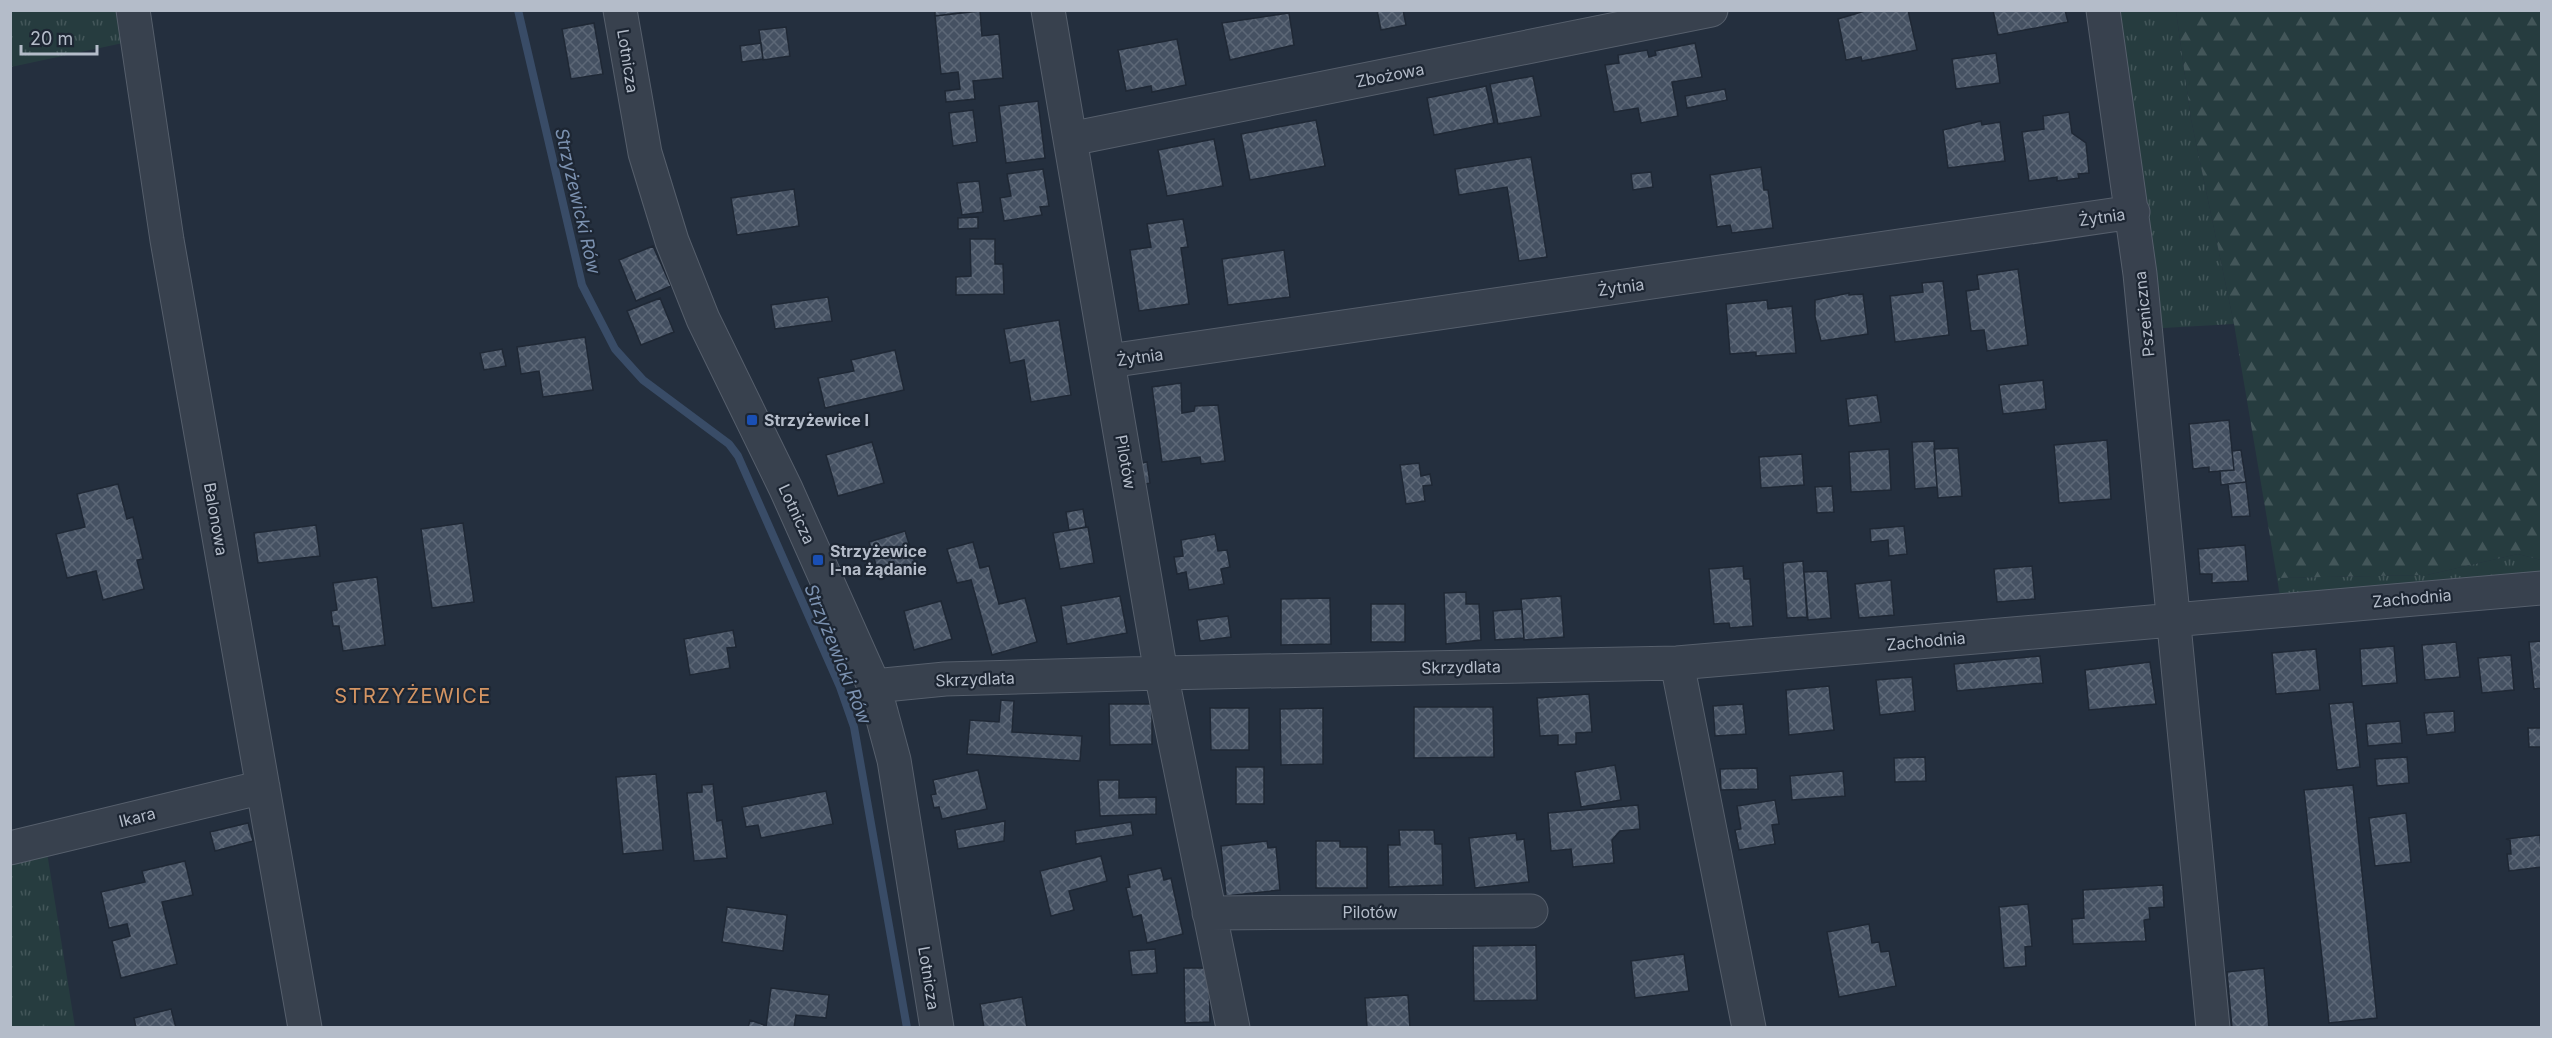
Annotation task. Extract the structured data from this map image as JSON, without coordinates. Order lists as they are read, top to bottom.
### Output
{
  "streets": {
    "street": [
      "Lotnicza",
      "Zbożowa",
      "Żytnia",
      "Pszeniczna",
      "Pilotów",
      "Balonowa",
      "Zachodnia",
      "Skrzydlata",
      "Ikara"
    ]
  },
  "crossings": [
    ["Lotnicza", "Skrzydlata"],
    ["Zbożowa", "Pilotów"],
    ["Żytnia", "Pszeniczna"],
    ["Żytnia", "Pilotów"],
    ["Pszeniczna", "Zachodnia"],
    ["Pilotów", "Skrzydlata"],
    ["Balonowa", "Ikara"],
    ["Zachodnia", "Skrzydlata"]
  ],
  "districts": ["STRZYŻEWICE"],
  "water": ["Strzyżewicki Rów"],
  "places": {
    "transit": ["Strzyżewice I", "Strzyżewice I-na żądanie"]
  },
  "scale_bar": "20 m"
}
